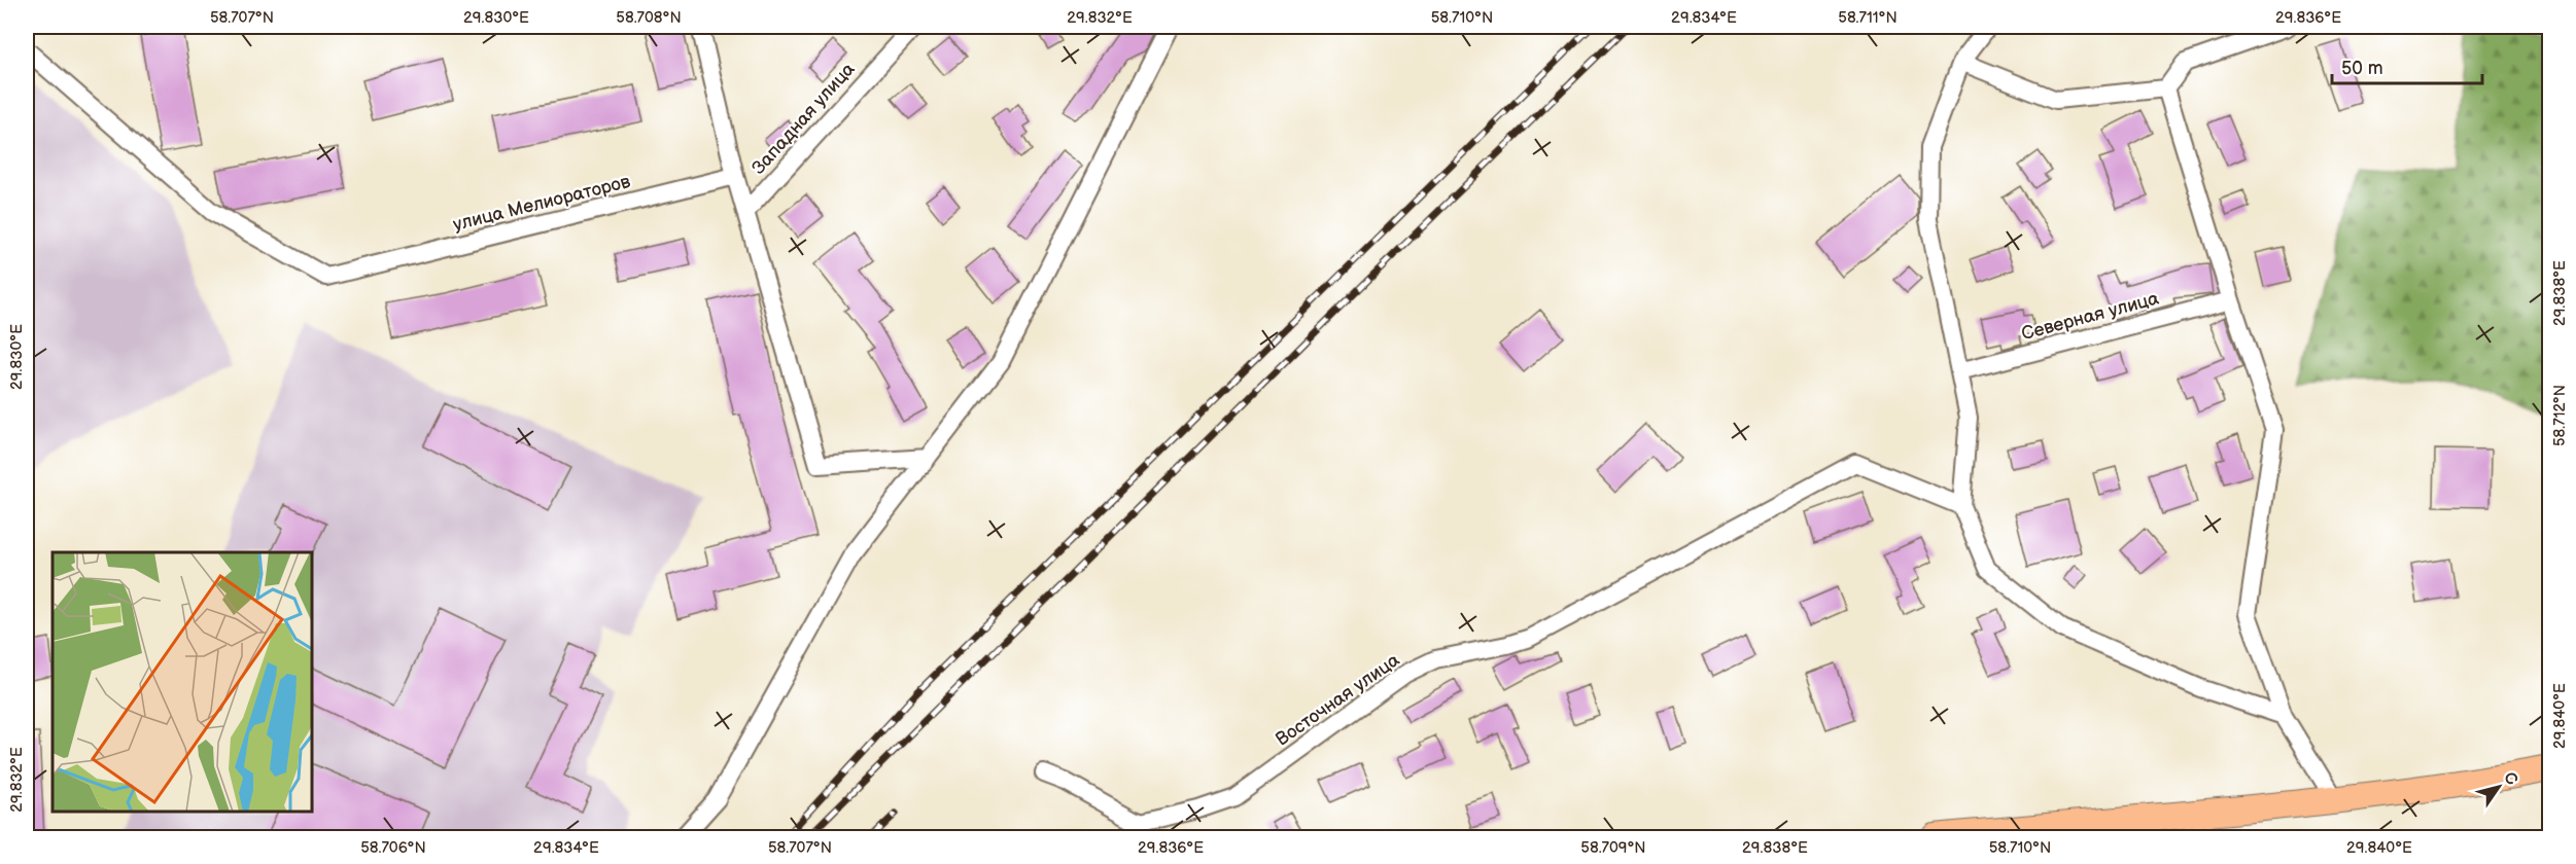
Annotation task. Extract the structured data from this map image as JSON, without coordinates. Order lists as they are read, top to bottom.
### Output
{
  "streets": {
    "street": [
      "Западная улица",
      "улица Мелиораторов",
      "Северная улица",
      "Восточная улица"
    ]
  },
  "scale_bar": "50 m",
  "north": "top right",
  "coordinates": [
    "58.707°N",
    "29.830°E",
    "58.708°N",
    "29.832°E",
    "58.710°N",
    "29.834°E",
    "58.711°N",
    "29.836°E",
    "29.838°E",
    "58.712°N",
    "29.840°E",
    "58.706°N",
    "58.709°N"
  ]
}
